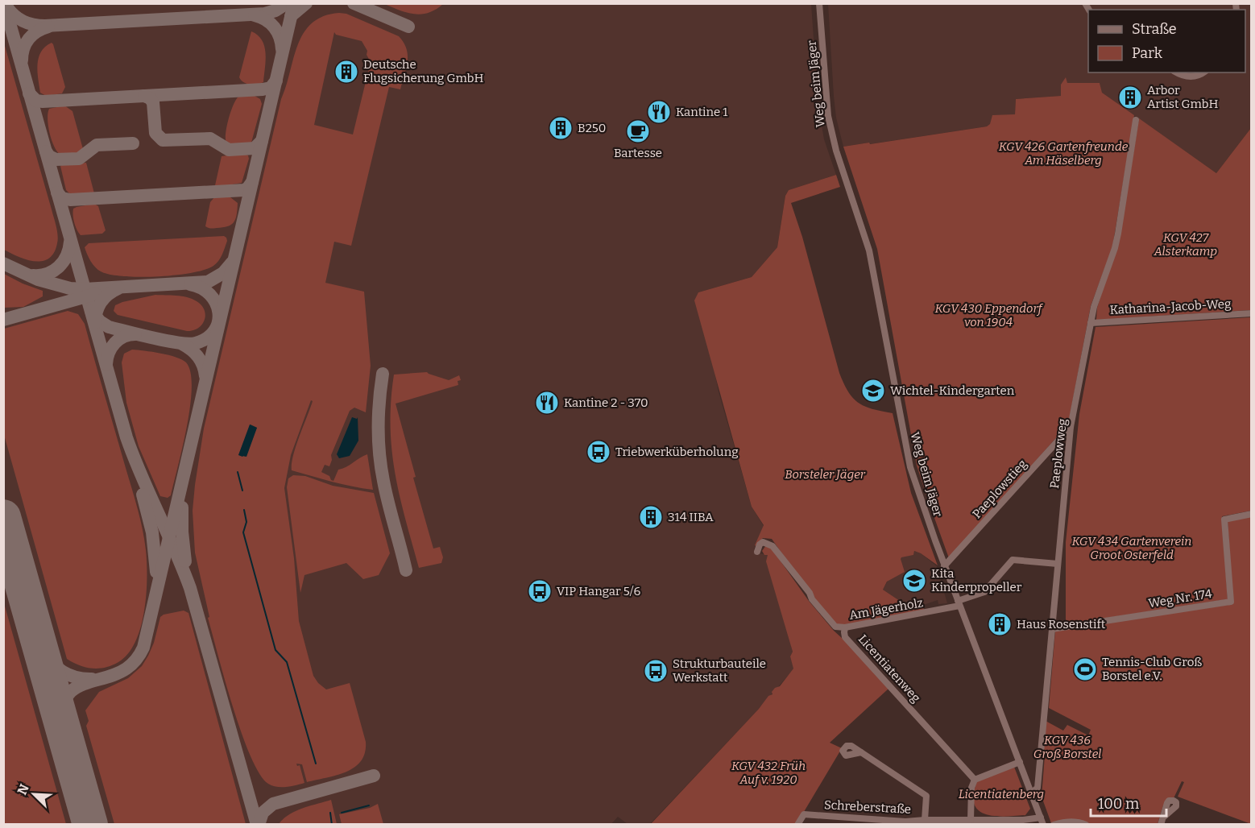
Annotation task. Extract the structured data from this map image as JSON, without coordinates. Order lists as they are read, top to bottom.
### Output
{
  "streets": {
    "street": [
      "Weg beim Jäger",
      "Katharina-Jacob-Weg",
      "Paeplowweg",
      "Paeplowstieg",
      "Weg Nr. 174",
      "Am Jägerholz",
      "Licentiatenweg",
      "Schreberstraße"
    ]
  },
  "crossings": [
    ["Weg beim Jäger", "Paeplowweg"],
    ["Weg beim Jäger", "Paeplowstieg"],
    ["Weg beim Jäger", "Am Jägerholz"],
    ["Weg beim Jäger", "Schreberstraße"],
    ["Katharina-Jacob-Weg", "Paeplowweg"],
    ["Paeplowweg", "Paeplowstieg"],
    ["Paeplowweg", "Weg Nr. 174"],
    ["Paeplowweg", "Am Jägerholz"],
    ["Am Jägerholz", "Licentiatenweg"]
  ],
  "parks": [
    "KGV 426 Gartenfreunde Am Häselberg",
    "KGV 427 Alsterkamp",
    "KGV 430 Eppendorf von 1904",
    "Borsteler Jäger",
    "KGV 434 Gartenverein Groot Osterfeld",
    "KGV 436 Groß Borstel",
    "KGV 432 Früh Auf v. 1920",
    "Licentiatenberg"
  ],
  "places": {
    "building": [
      "Deutsche Flugsicherung GmbH",
      "Arbor Artist GmbH",
      "B250",
      "314 IIBA",
      "Haus Rosenstift"
    ],
    "restaurant": ["Kantine 1", "Kantine 2 - 370"],
    "cafe": ["Bartesse"],
    "school or university": ["Wichtel-Kindergarten", "Kita Kinderpropeller"],
    "bus stop": ["Triebwerküberholung", "VIP Hangar 5/6", "Strukturbauteile Werkstatt"],
    "sports": ["Tennis-Club Groß Borstel e.V."]
  },
  "legend": ["Straße", "Park"],
  "scale_bar": "100 m",
  "north": "top left"
}
